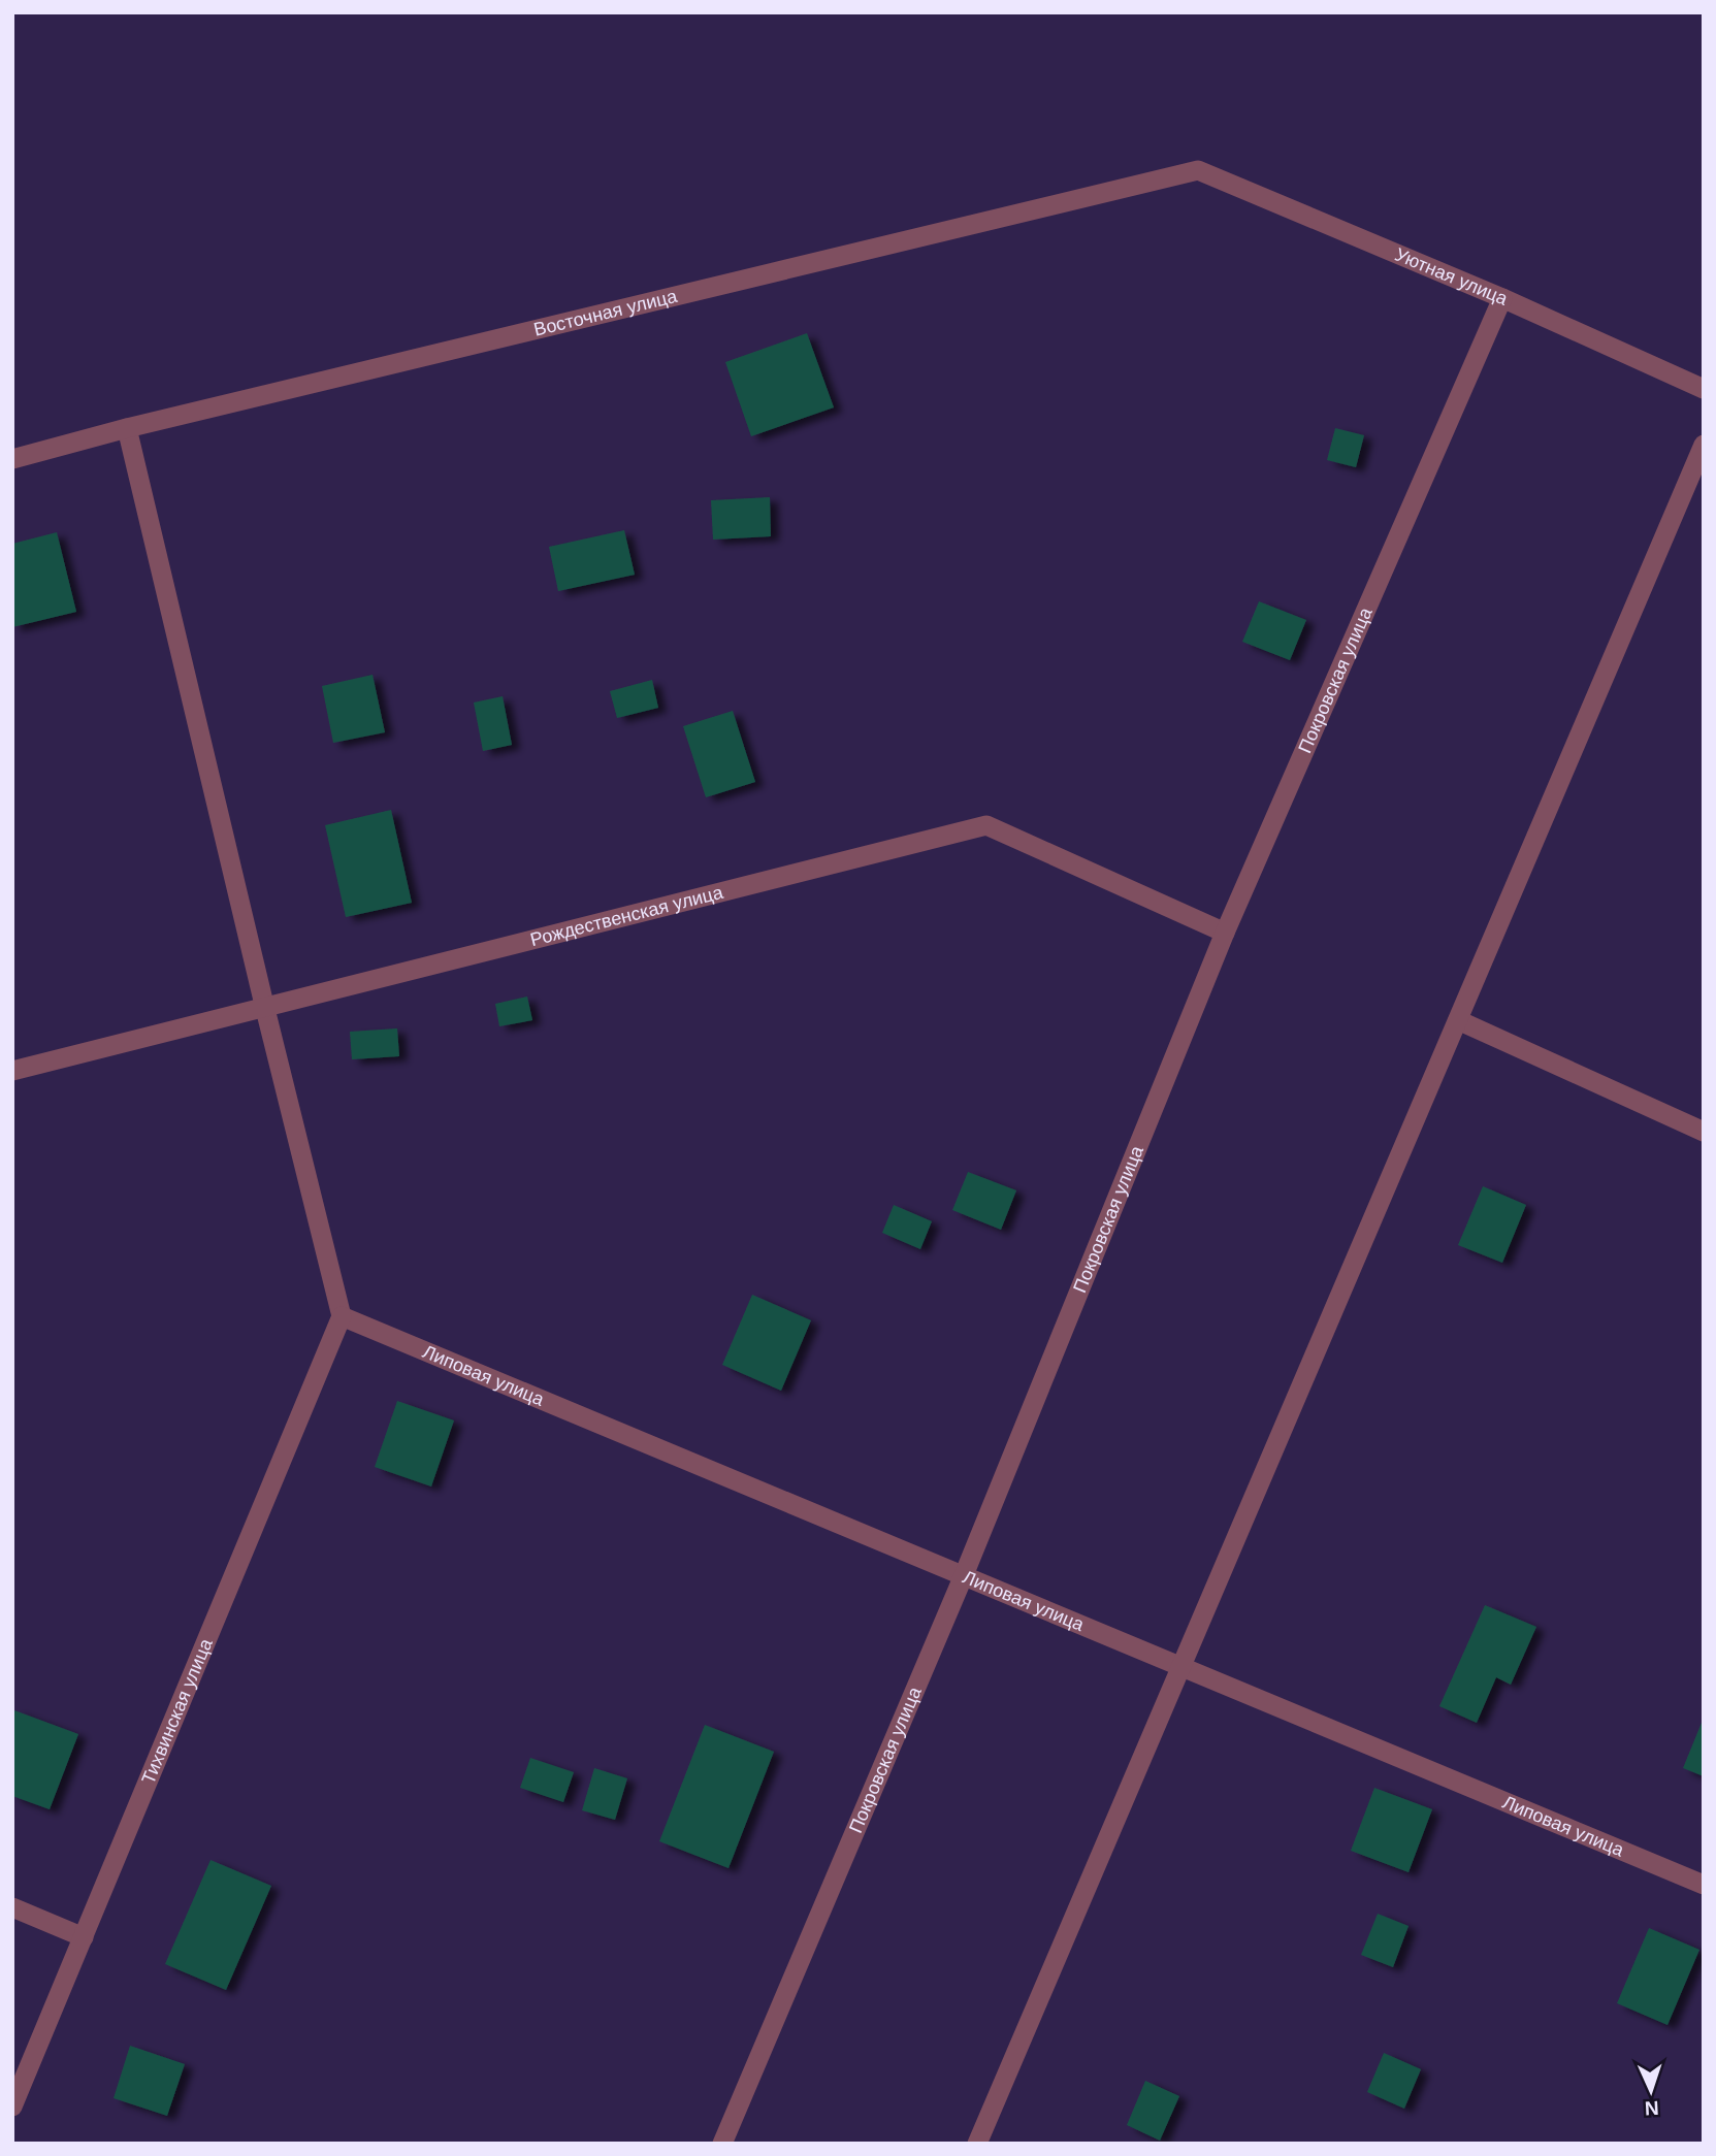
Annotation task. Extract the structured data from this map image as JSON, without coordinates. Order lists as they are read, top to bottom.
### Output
{
  "streets": {
    "street": [
      "Уютная улица",
      "Восточная улица",
      "Покровская улица",
      "Рождественская улица",
      "Липовая улица",
      "Тихвинская улица"
    ]
  },
  "crossings": [
    ["Уютная улица", "Восточная улица"],
    ["Уютная улица", "Покровская улица"],
    ["Покровская улица", "Рождественская улица"],
    ["Покровская улица", "Липовая улица"],
    ["Липовая улица", "Тихвинская улица"]
  ],
  "north": "bottom"
}
